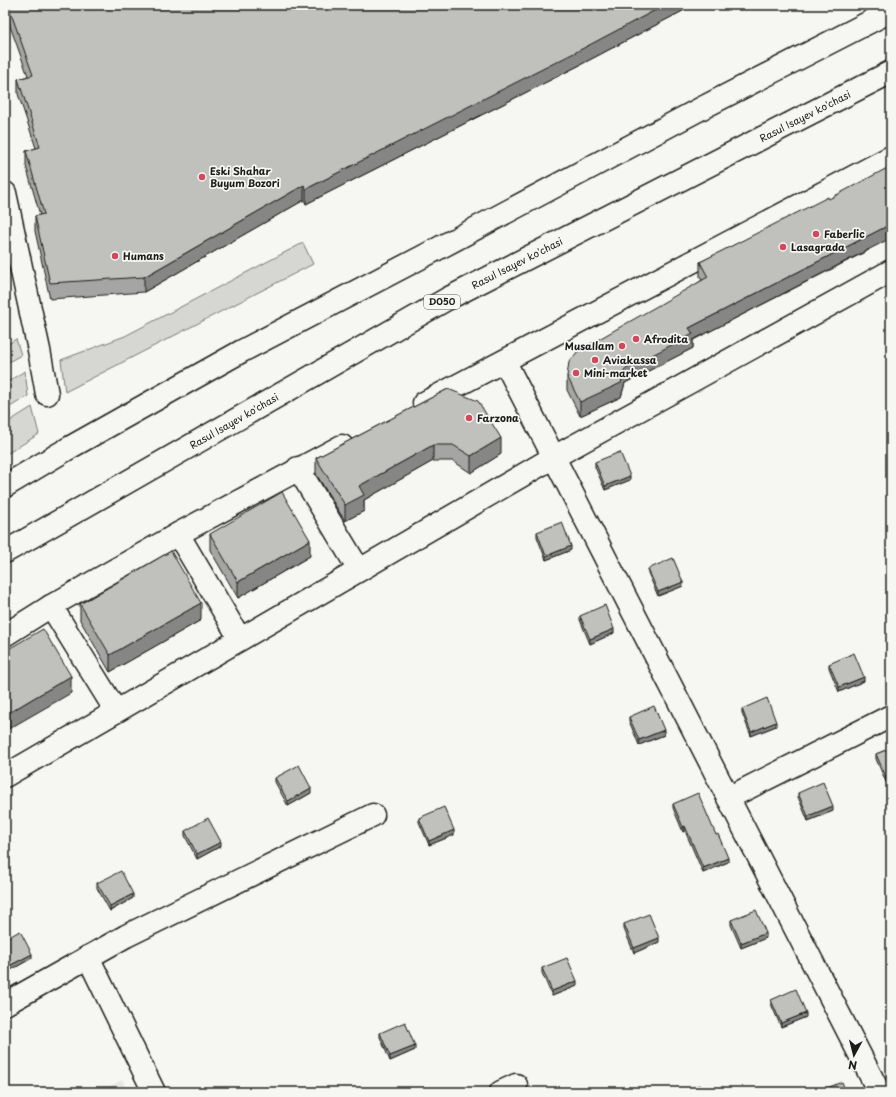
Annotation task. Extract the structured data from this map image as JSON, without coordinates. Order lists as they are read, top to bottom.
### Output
{
  "streets": {
    "street": ["Rasul Isayev ko'chasi", "D050"]
  },
  "places": [
    "Eski Shahar Buyum Bozori",
    "Faberlic",
    "Lasagrada",
    "Humans",
    "Afrodita",
    "Musallam",
    "Aviakassa",
    "Mini-market",
    "Farzona"
  ],
  "north": "bottom"
}
